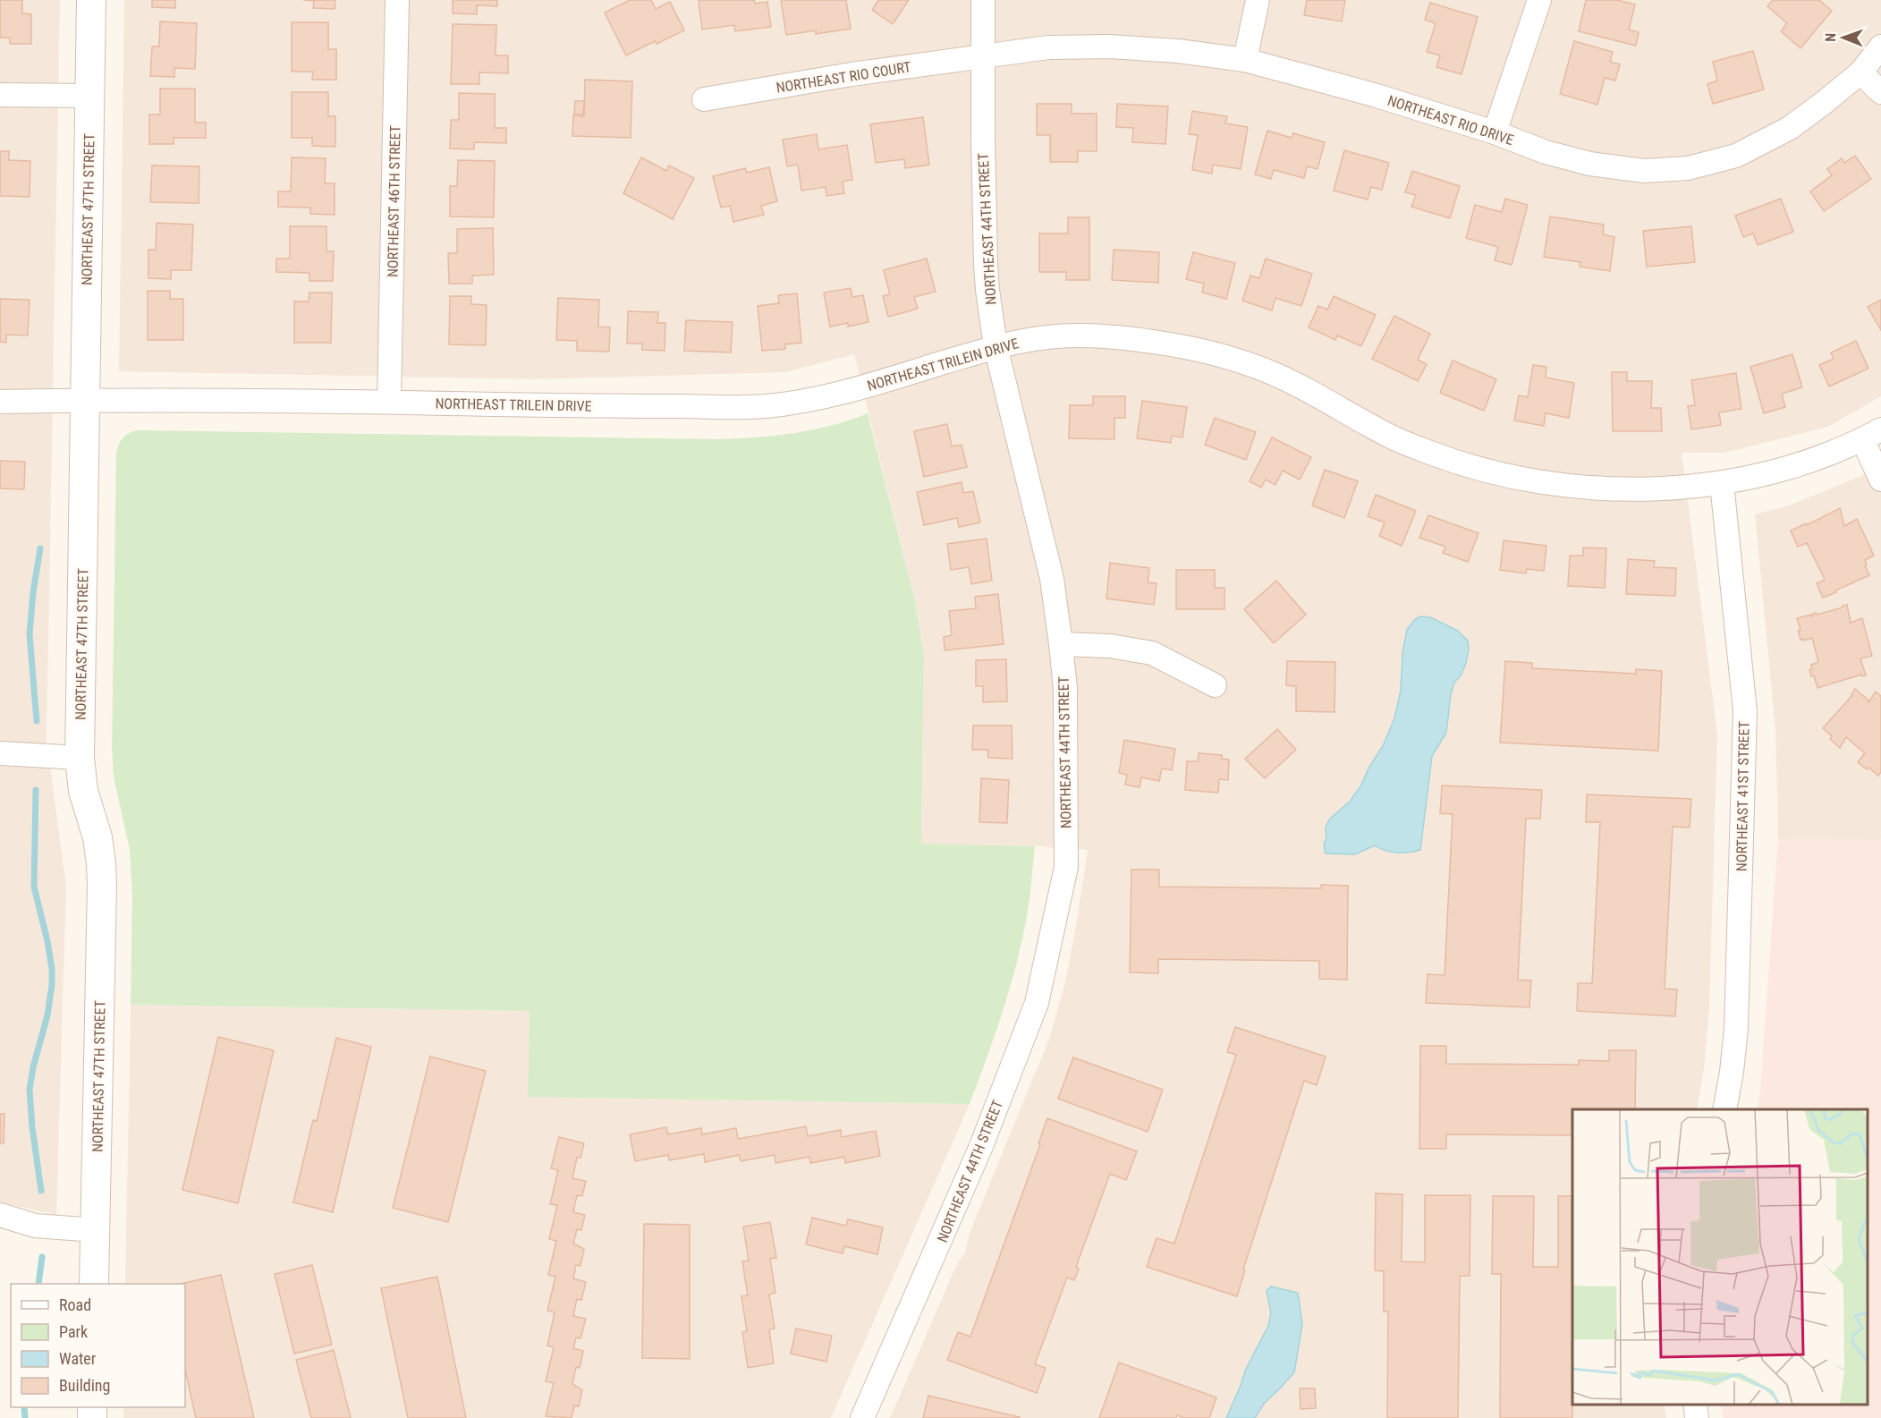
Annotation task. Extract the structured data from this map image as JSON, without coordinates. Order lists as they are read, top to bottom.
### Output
{
  "streets": {
    "street": [
      "NORTHEAST RIO COURT",
      "NORTHEAST RIO DRIVE",
      "NORTHEAST 46TH STREET",
      "NORTHEAST 47TH STREET",
      "NORTHEAST 44TH STREET",
      "NORTHEAST TRILEIN DRIVE",
      "NORTHEAST 41ST STREET"
    ]
  },
  "crossings": [
    ["NORTHEAST RIO COURT", "NORTHEAST RIO DRIVE"],
    ["NORTHEAST RIO COURT", "NORTHEAST 44TH STREET"],
    ["NORTHEAST RIO DRIVE", "NORTHEAST 44TH STREET"],
    ["NORTHEAST 46TH STREET", "NORTHEAST TRILEIN DRIVE"],
    ["NORTHEAST 47TH STREET", "NORTHEAST TRILEIN DRIVE"],
    ["NORTHEAST 44TH STREET", "NORTHEAST TRILEIN DRIVE"],
    ["NORTHEAST TRILEIN DRIVE", "NORTHEAST 41ST STREET"]
  ],
  "legend": [
    "Road",
    "Park",
    "Water",
    "Building"
  ],
  "north": "left"
}
